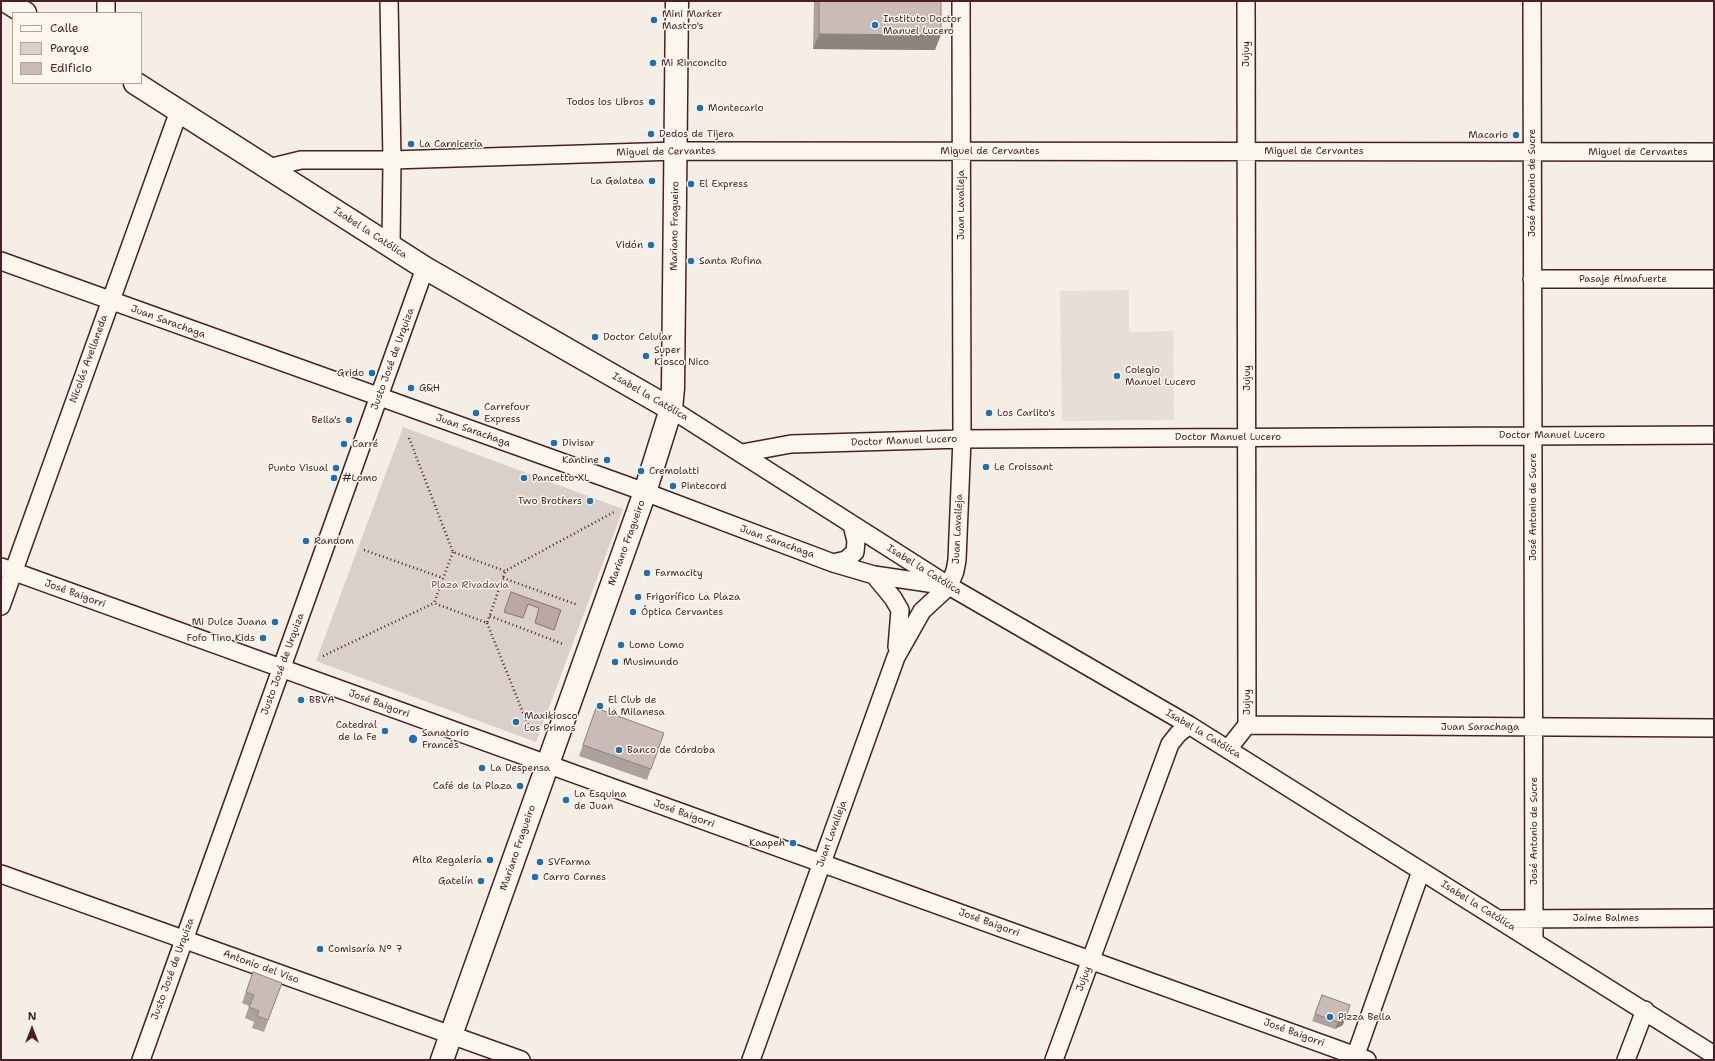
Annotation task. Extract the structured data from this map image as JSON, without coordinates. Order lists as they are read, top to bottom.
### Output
{
  "streets": {
    "main road": ["Mariano Fragueiro", "Isabel la Católica"],
    "street": [
      "Jujuy",
      "Miguel de Cervantes",
      "José Antonio de Sucre",
      "Juan Lavalleja",
      "Pasaje Almafuerte",
      "Juan Sarachaga",
      "Nicolás Avellaneda",
      "Justo José de Urquiza",
      "Doctor Manuel Lucero",
      "José Baigorri",
      "Jaime Balmes",
      "Antonio del Viso"
    ]
  },
  "crossings": [
    ["Jujuy", "Miguel de Cervantes"],
    ["Jujuy", "Isabel la Católica"],
    ["Jujuy", "Juan Sarachaga"],
    ["Jujuy", "Doctor Manuel Lucero"],
    ["Jujuy", "José Baigorri"],
    ["Miguel de Cervantes", "José Antonio de Sucre"],
    ["Miguel de Cervantes", "Juan Lavalleja"],
    ["Miguel de Cervantes", "Mariano Fragueiro"],
    ["Miguel de Cervantes", "Isabel la Católica"],
    ["José Antonio de Sucre", "Isabel la Católica"],
    ["José Antonio de Sucre", "Pasaje Almafuerte"],
    ["José Antonio de Sucre", "Juan Sarachaga"],
    ["José Antonio de Sucre", "Doctor Manuel Lucero"],
    ["José Antonio de Sucre", "Jaime Balmes"],
    ["Juan Lavalleja", "Isabel la Católica"],
    ["Juan Lavalleja", "Juan Sarachaga"],
    ["Juan Lavalleja", "Doctor Manuel Lucero"],
    ["Juan Lavalleja", "José Baigorri"],
    ["Mariano Fragueiro", "Isabel la Católica"],
    ["Mariano Fragueiro", "Juan Sarachaga"],
    ["Mariano Fragueiro", "José Baigorri"],
    ["Mariano Fragueiro", "Antonio del Viso"],
    ["Isabel la Católica", "Juan Sarachaga"],
    ["Isabel la Católica", "Nicolás Avellaneda"],
    ["Isabel la Católica", "Justo José de Urquiza"],
    ["Isabel la Católica", "Doctor Manuel Lucero"],
    ["Isabel la Católica", "Jaime Balmes"],
    ["Juan Sarachaga", "Nicolás Avellaneda"],
    ["Juan Sarachaga", "Justo José de Urquiza"],
    ["Nicolás Avellaneda", "José Baigorri"],
    ["Justo José de Urquiza", "José Baigorri"],
    ["Justo José de Urquiza", "Antonio del Viso"]
  ],
  "parks": ["Plaza Rivadavia"],
  "places": [
    "Mini Marker Mastro's",
    "Instituto Doctor Manuel Lucero",
    "Mi Rinconcito",
    "Todos los Libros",
    "Montecarlo",
    "Dedos de Tijera",
    "Macario",
    "La Carnicería",
    "La Galatea",
    "El Express",
    "Vidón",
    "Santa Rufina",
    "Doctor Celular",
    "Super Kiosco Nico",
    "Grido",
    "Colegio Manuel Lucero",
    "G&H",
    "Carrefour Express",
    "Los Carlito's",
    "Bella's",
    "Divisar",
    "Carré",
    "Kantine",
    "Le Croissant",
    "Punto Visual",
    "Cremolatti",
    "#Lomo",
    "Pancetto XL",
    "Pintecord",
    "Two Brothers",
    "Random",
    "Farmacity",
    "Frigorífico La Plaza",
    "Óptica Cervantes",
    "Mi Dulce Juana",
    "Fofo Tino Kids",
    "Lomo Lomo",
    "Musimundo",
    "BBVA",
    "El Club de la Milanesa",
    "Maxikiosco Los Primos",
    "Catedral de la Fe",
    "Sanatorio Francés",
    "Banco de Córdoba",
    "La Despensa",
    "Café de la Plaza",
    "La Esquina de Juan",
    "Kaapeh",
    "Alta Regalería",
    "SVFarma",
    "Carro Carnes",
    "Gatelín",
    "Comisaría N° 7",
    "Pizza Bella"
  ],
  "legend": ["Calle", "Parque", "Edificio"],
  "north": "top"
}
